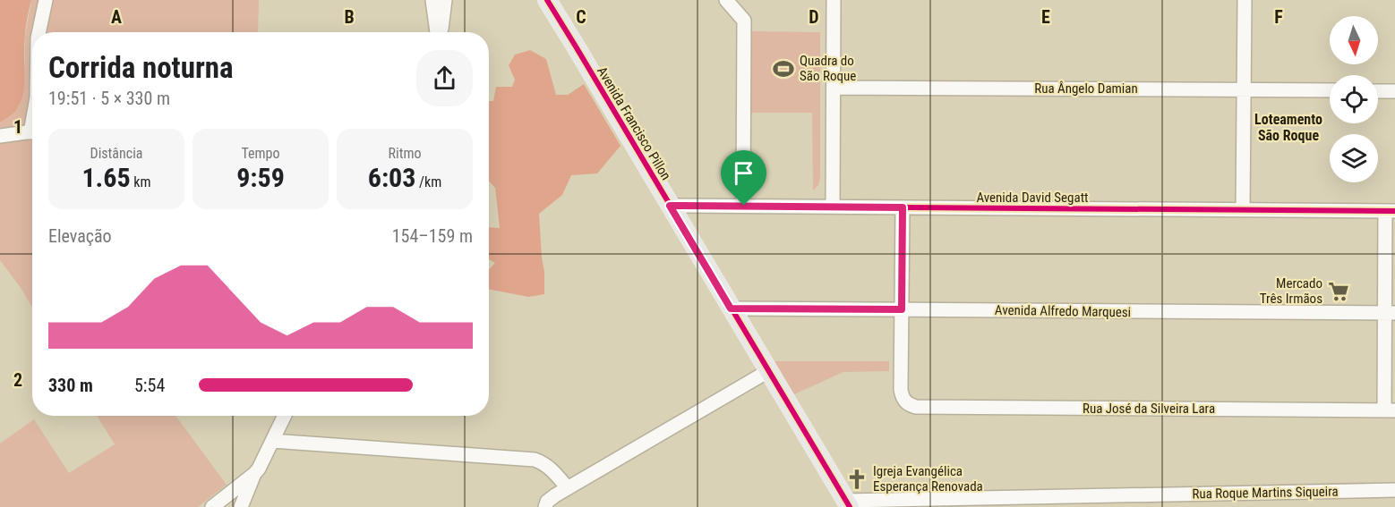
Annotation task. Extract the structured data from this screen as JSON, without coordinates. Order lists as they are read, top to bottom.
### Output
{
  "streets": {
    "main road": ["Avenida Francisco Pillon"],
    "street": [
      "Rua Ângelo Damian",
      "Avenida David Segatt",
      "Avenida Alfredo Marquesi",
      "Rua José da Silveira Lara",
      "Rua Roque Martins Siqueira"
    ]
  },
  "crossings": [
    ["Avenida Francisco Pillon", "Avenida David Segatt"],
    ["Avenida Francisco Pillon", "Avenida Alfredo Marquesi"],
    ["Avenida Francisco Pillon", "Rua Roque Martins Siqueira"],
    ["Avenida Alfredo Marquesi", "Rua José da Silveira Lara"]
  ],
  "districts": ["Loteamento São Roque"],
  "places": {
    "sports": ["Quadra do São Roque"],
    "supermarket": ["Mercado Três Irmãos"],
    "church": ["Igreja Evangélica Esperança Renovada"]
  },
  "north": "bottom",
  "page": {
    "heading": ["Corrida noturna", "19:51 · 5 × 330 m"],
    "stats": [
      ["Distância", "1.65 km"],
      ["Tempo", "9:59"],
      ["Ritmo", "6:03 /km"]
    ],
    "chart": ["Elevação", "154–159 m"],
    "list": [
      {
        "name": "330 m",
        "note": "5:54"
      }
    ]
  },
  "grid": {
    "columns": [
      "A",
      "B",
      "C",
      "D",
      "E",
      "F"
    ],
    "rows": ["1", "2"]
  }
}
